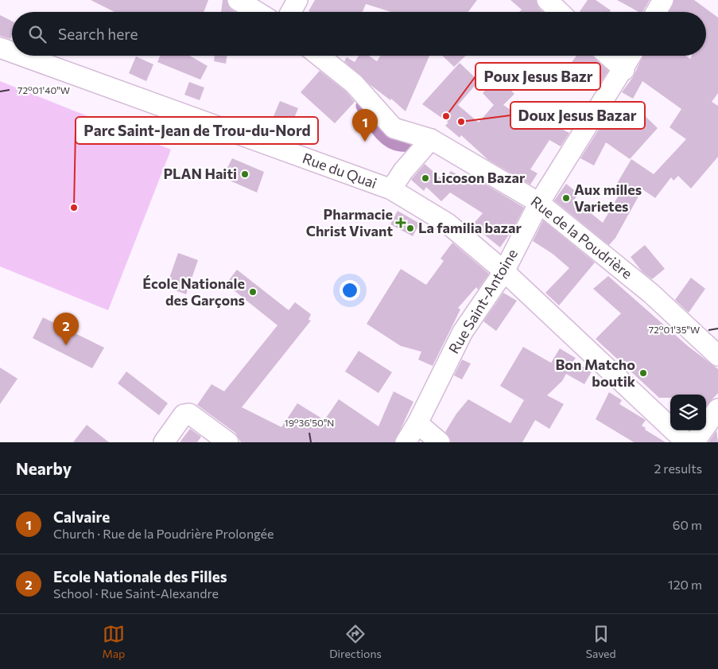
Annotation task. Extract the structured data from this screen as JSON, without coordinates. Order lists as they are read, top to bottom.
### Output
{
  "streets": {
    "street": ["Rue du Quai", "Rue de la Poudrière", "Rue Saint-Antoine"]
  },
  "crossings": [
    ["Rue du Quai", "Rue Saint-Antoine"],
    ["Rue de la Poudrière", "Rue Saint-Antoine"]
  ],
  "places": {
    "other": [
      "Poux Jesus Bazr",
      "Doux Jesus Bazar",
      "PLAN Haiti",
      "Licoson Bazar",
      "Aux milles Varietes",
      "Parc Saint-Jean de Trou-du-Nord",
      "La familia bazar",
      "École Nationale des Garçons",
      "Bon Matcho boutik"
    ],
    "health": ["Pharmacie Christ Vivant"]
  },
  "page": {
    "search": "Search here",
    "pins": ["1", "2"],
    "heading": ["Nearby", "2 results"],
    "list": [
      {
        "mark": "1",
        "name": "Calvaire",
        "note": "Church · Rue de la Poudrière Prolongée",
        "value": "60 m"
      },
      {
        "mark": "2",
        "name": "Ecole Nationale des Filles",
        "note": "School · Rue Saint-Alexandre",
        "value": "120 m"
      }
    ],
    "nav": ["Map", "Directions", "Saved"]
  },
  "coordinates": ["72°01'40\"W", "72°01'35\"W", "19°36'50\"N"]
}
